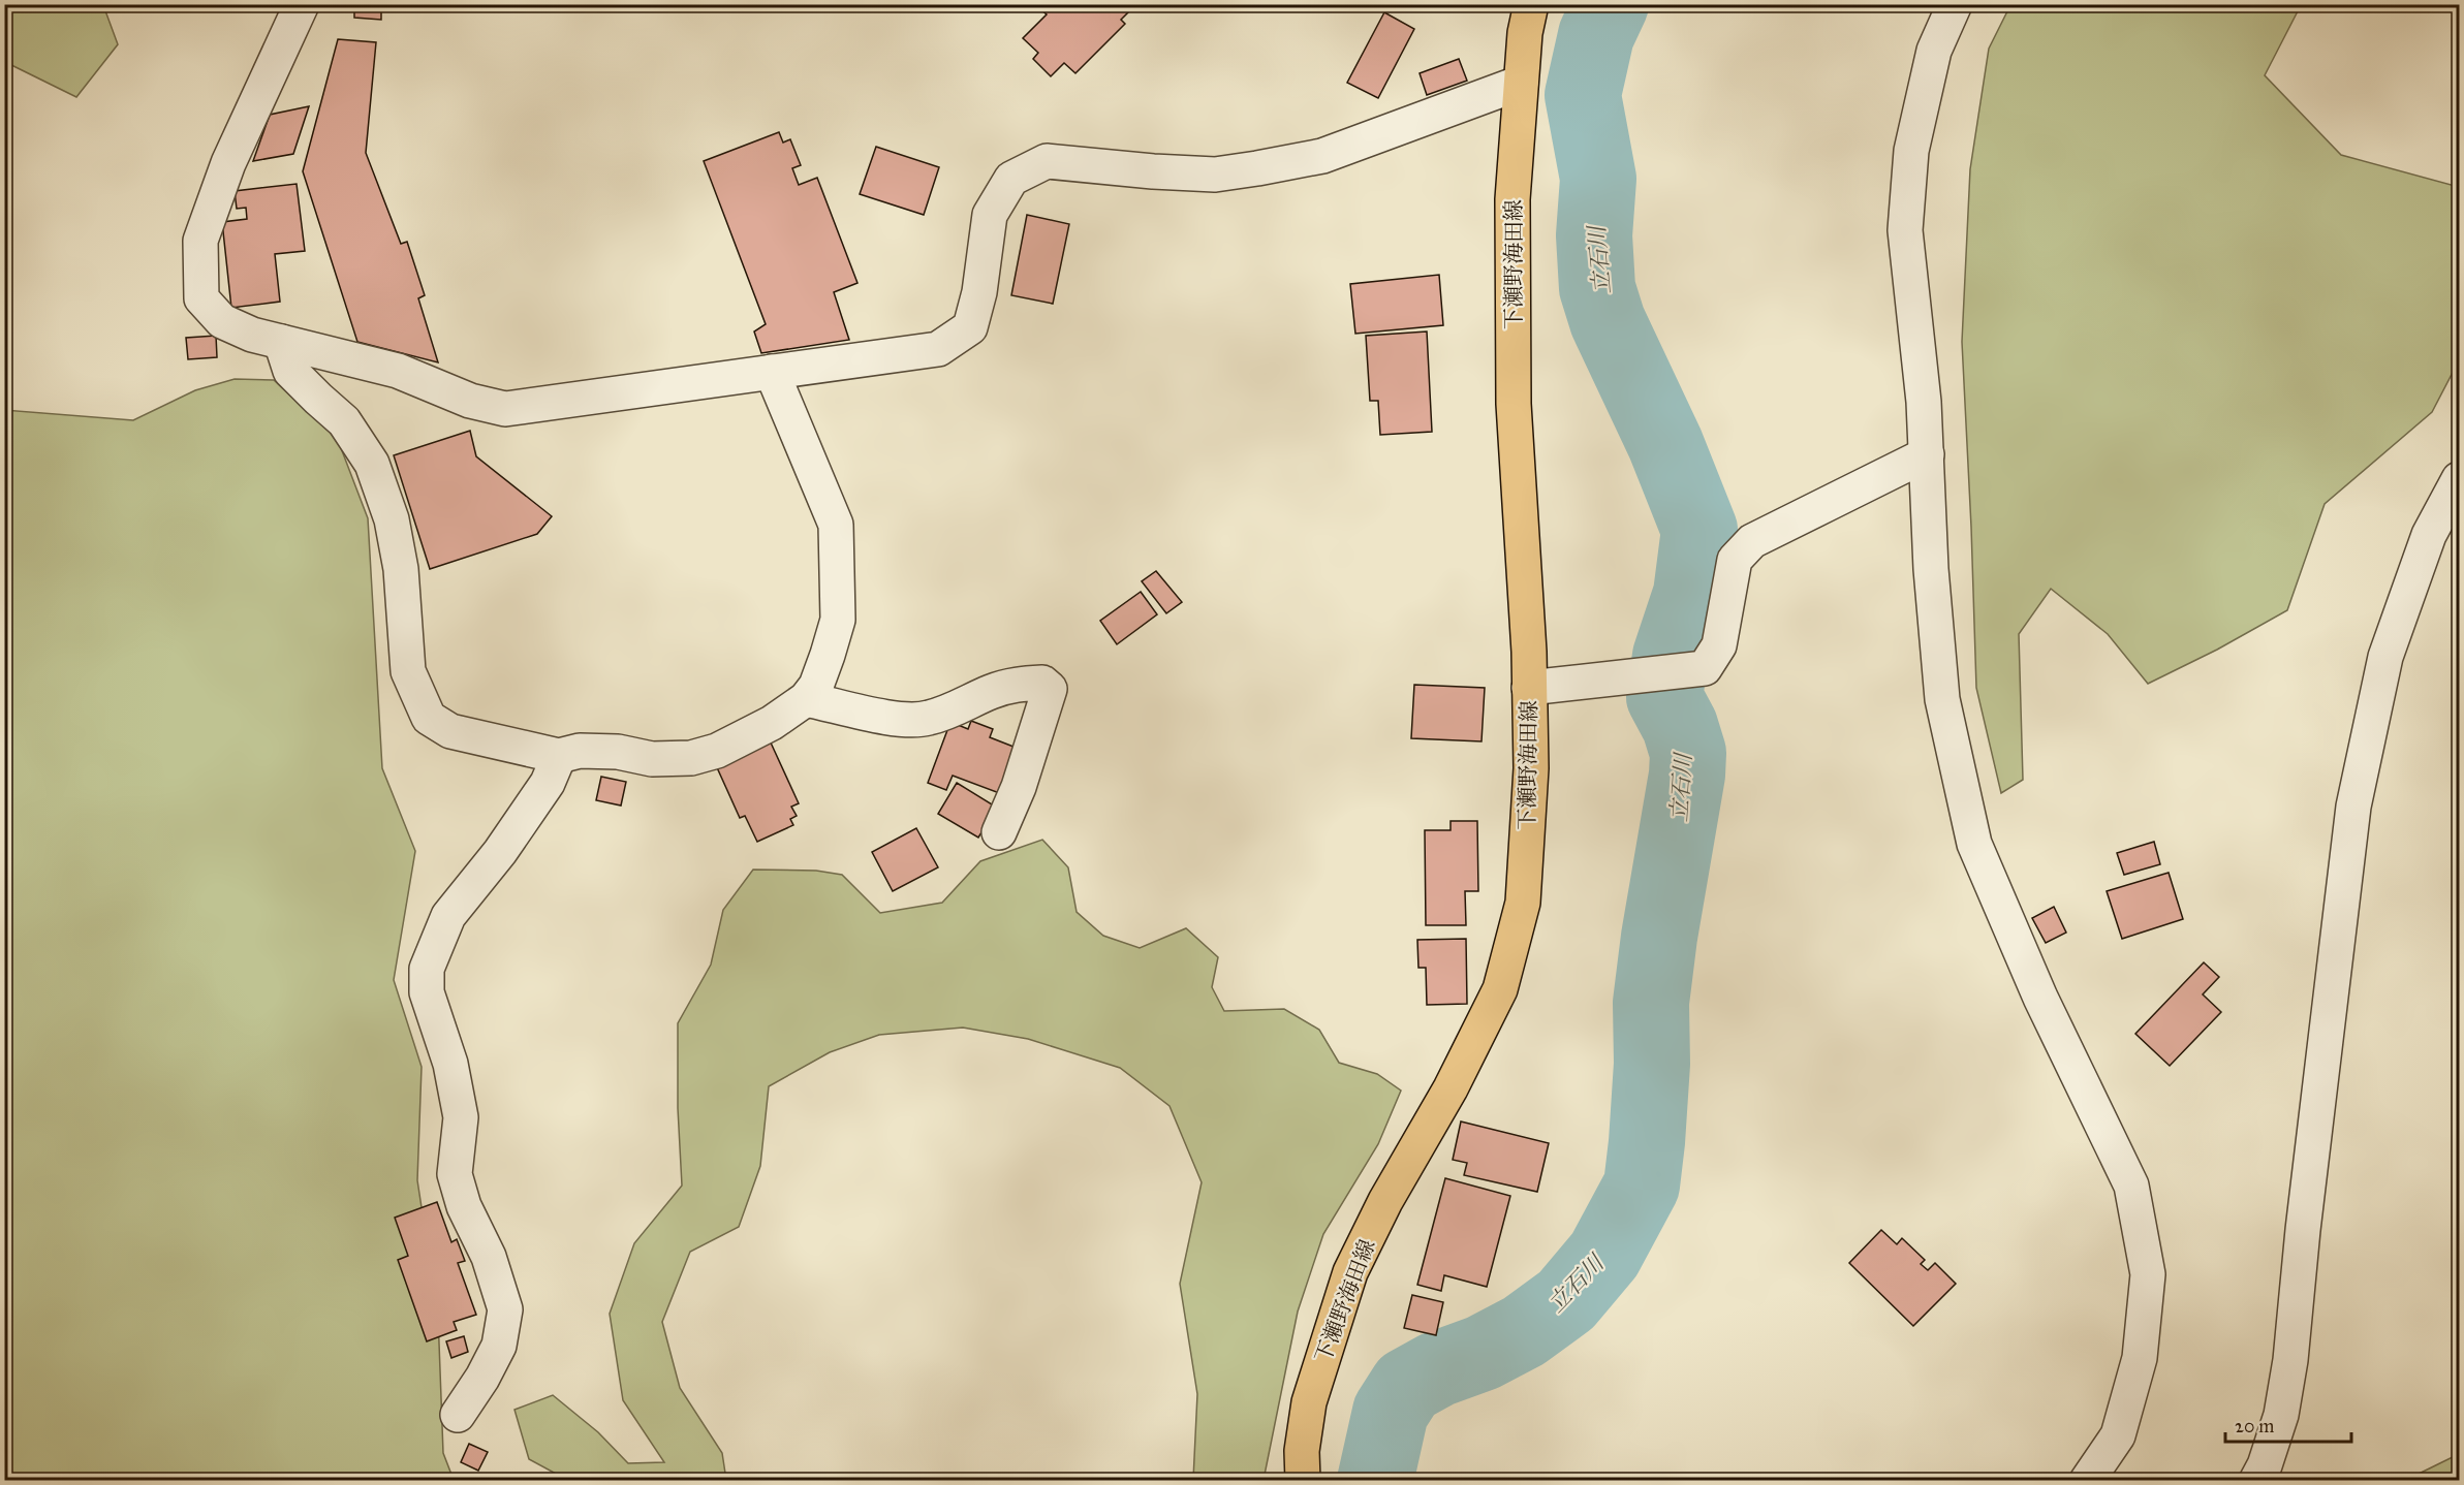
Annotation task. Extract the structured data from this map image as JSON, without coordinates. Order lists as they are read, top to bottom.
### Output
{
  "streets": {
    "main road": ["下瀬野海田線"]
  },
  "water": ["立石川"],
  "scale_bar": "20 m"
}
